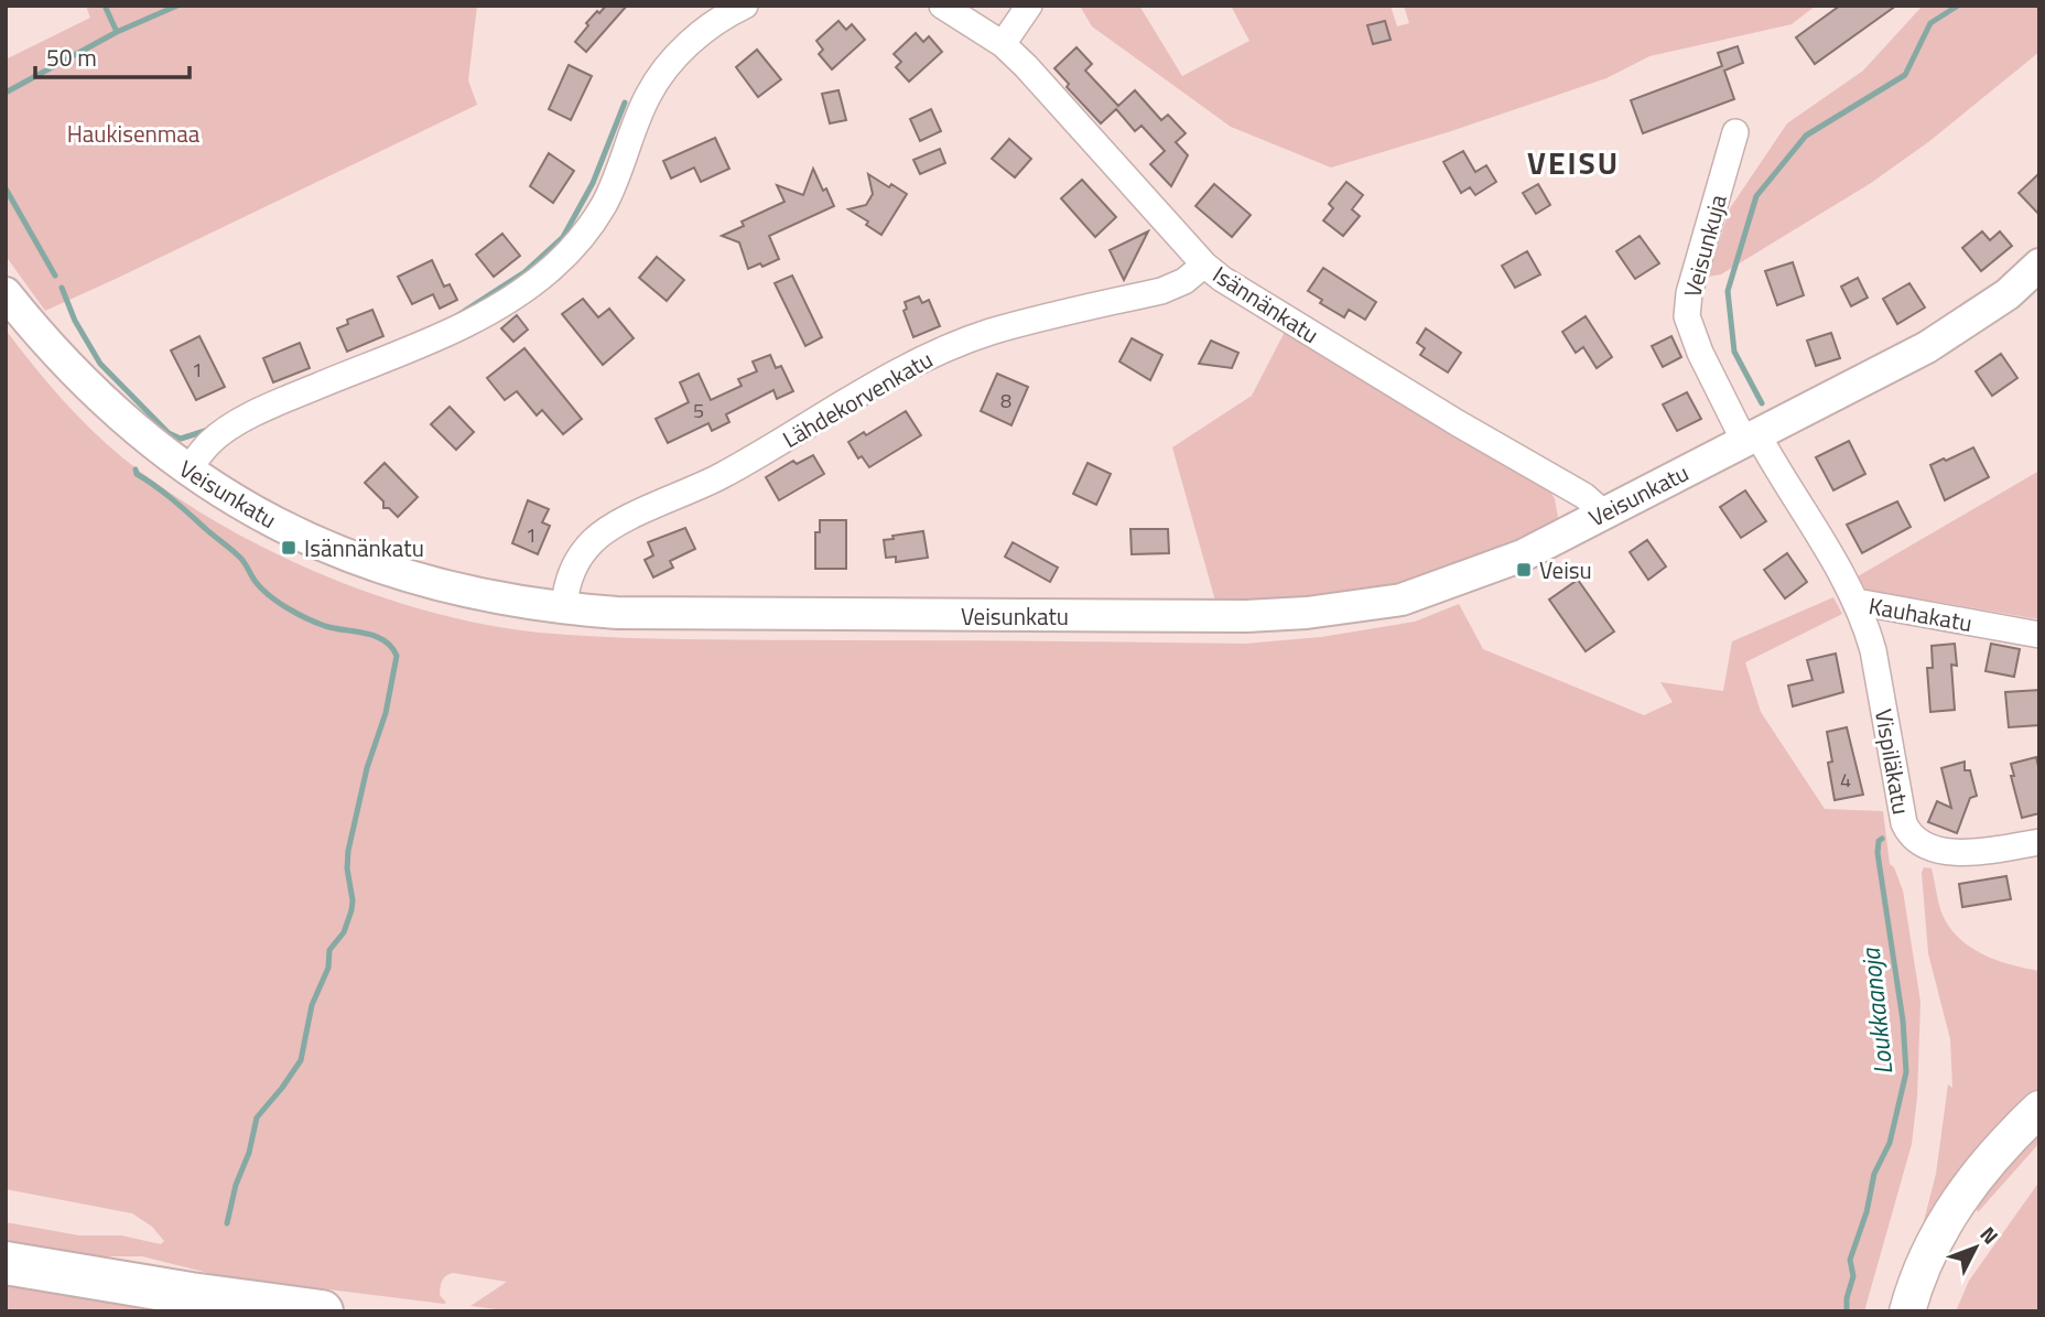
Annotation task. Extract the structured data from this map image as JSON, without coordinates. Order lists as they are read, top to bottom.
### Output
{
  "streets": {
    "street": [
      "Veisunkuja",
      "Isännänkatu",
      "Lähdekorvenkatu",
      "Veisunkatu",
      "Kauhakatu",
      "Vispiläkatu"
    ]
  },
  "crossings": [
    ["Veisunkuja", "Veisunkatu"],
    ["Veisunkuja", "Kauhakatu"],
    ["Isännänkatu", "Lähdekorvenkatu"],
    ["Isännänkatu", "Veisunkatu"],
    ["Lähdekorvenkatu", "Veisunkatu"],
    ["Veisunkatu", "Kauhakatu"],
    ["Kauhakatu", "Vispiläkatu"]
  ],
  "districts": ["VEISU"],
  "water": ["Loukkaanoja"],
  "parks": ["Haukisenmaa"],
  "places": {
    "transit": ["Isännänkatu", "Veisu"]
  },
  "house_numbers": [
    "1",
    "8",
    "5",
    "1",
    "4"
  ],
  "scale_bar": "50 m",
  "north": "top right"
}
